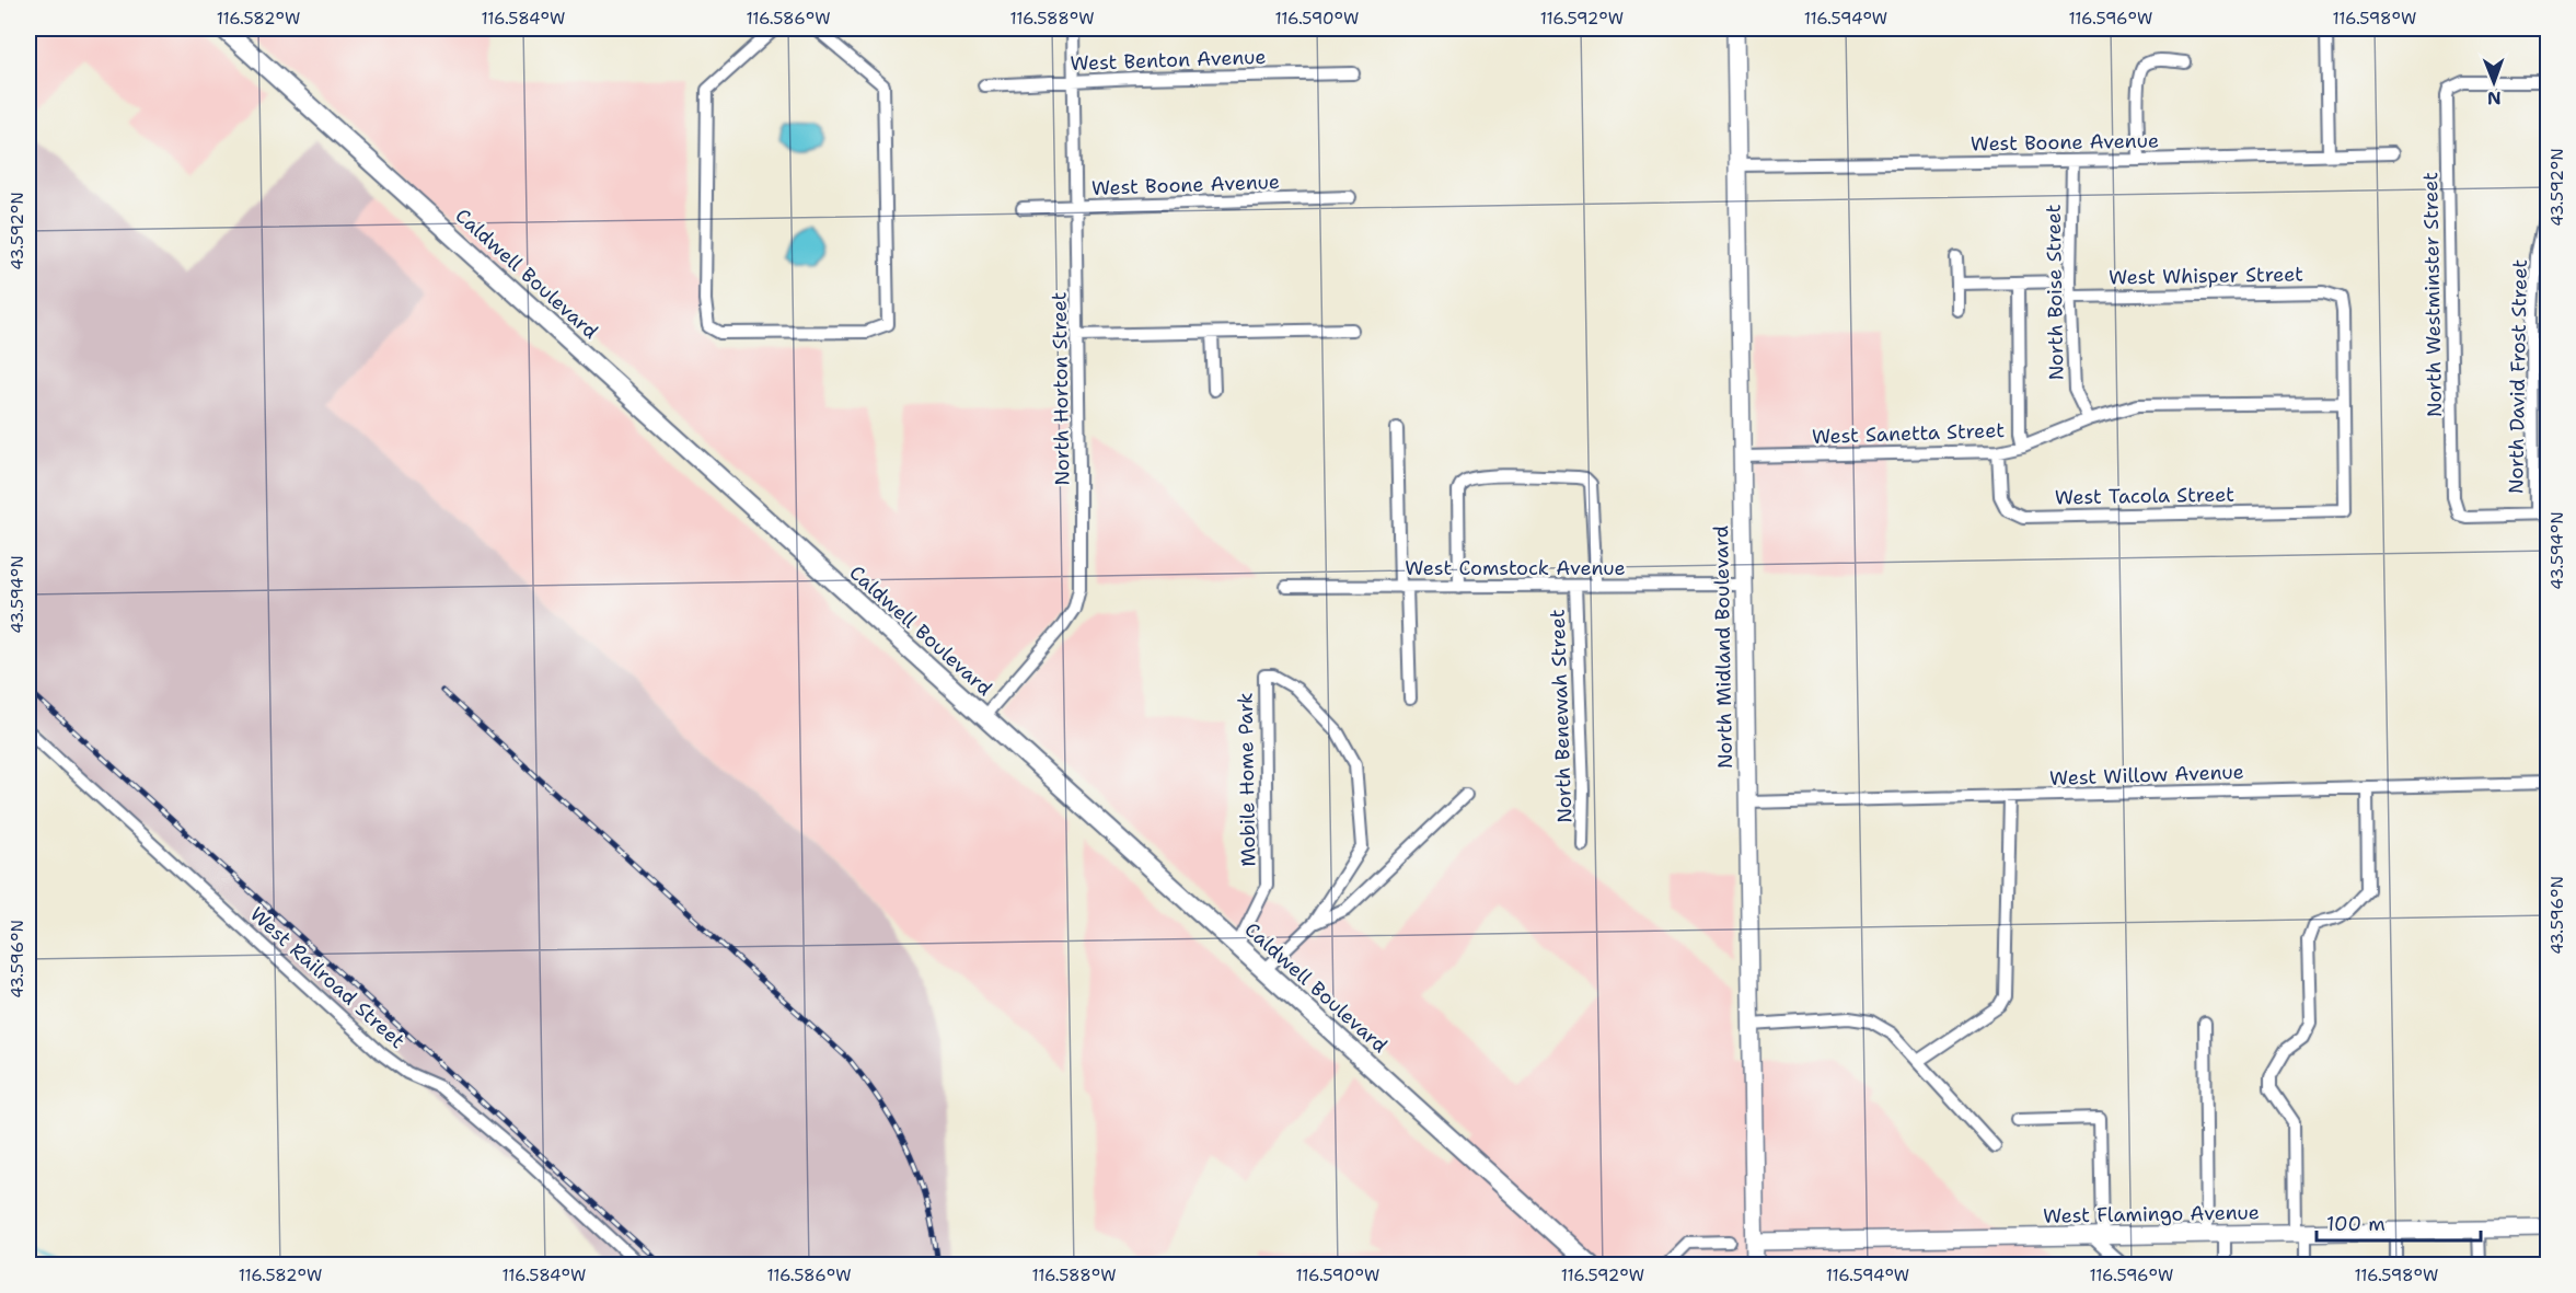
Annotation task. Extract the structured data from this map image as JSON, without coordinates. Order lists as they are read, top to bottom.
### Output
{
  "streets": {
    "main road": ["Caldwell Boulevard", "North Midland Boulevard", "West Flamingo Avenue"],
    "street": [
      "West Benton Avenue",
      "West Boone Avenue",
      "West Whisper Street",
      "North Boise Street",
      "North Westminster Street",
      "North David Frost Street",
      "North Horton Street",
      "West Sanetta Street",
      "West Tacola Street",
      "West Comstock Avenue",
      "North Benewah Street",
      "West Willow Avenue",
      "Mobile Home Park",
      "West Railroad Street"
    ]
  },
  "crossings": [
    ["West Benton Avenue", "North Horton Street"],
    ["West Boone Avenue", "North Boise Street"],
    ["West Boone Avenue", "North Horton Street"],
    ["West Boone Avenue", "North Midland Boulevard"],
    ["Caldwell Boulevard", "North Horton Street"],
    ["Caldwell Boulevard", "Mobile Home Park"],
    ["West Whisper Street", "North Boise Street"],
    ["West Whisper Street", "West Sanetta Street"],
    ["West Whisper Street", "West Tacola Street"],
    ["North Boise Street", "West Sanetta Street"],
    ["North Westminster Street", "North David Frost Street"],
    ["West Sanetta Street", "West Tacola Street"],
    ["West Sanetta Street", "North Midland Boulevard"],
    ["West Comstock Avenue", "North Midland Boulevard"],
    ["West Comstock Avenue", "North Benewah Street"],
    ["North Midland Boulevard", "West Willow Avenue"],
    ["North Midland Boulevard", "West Flamingo Avenue"]
  ],
  "scale_bar": "100 m",
  "north": "bottom",
  "coordinates": [
    "116.582°W",
    "116.584°W",
    "116.586°W",
    "116.588°W",
    "116.590°W",
    "116.592°W",
    "116.594°W",
    "116.596°W",
    "116.598°W",
    "43.592°N",
    "43.594°N",
    "43.596°N"
  ]
}
